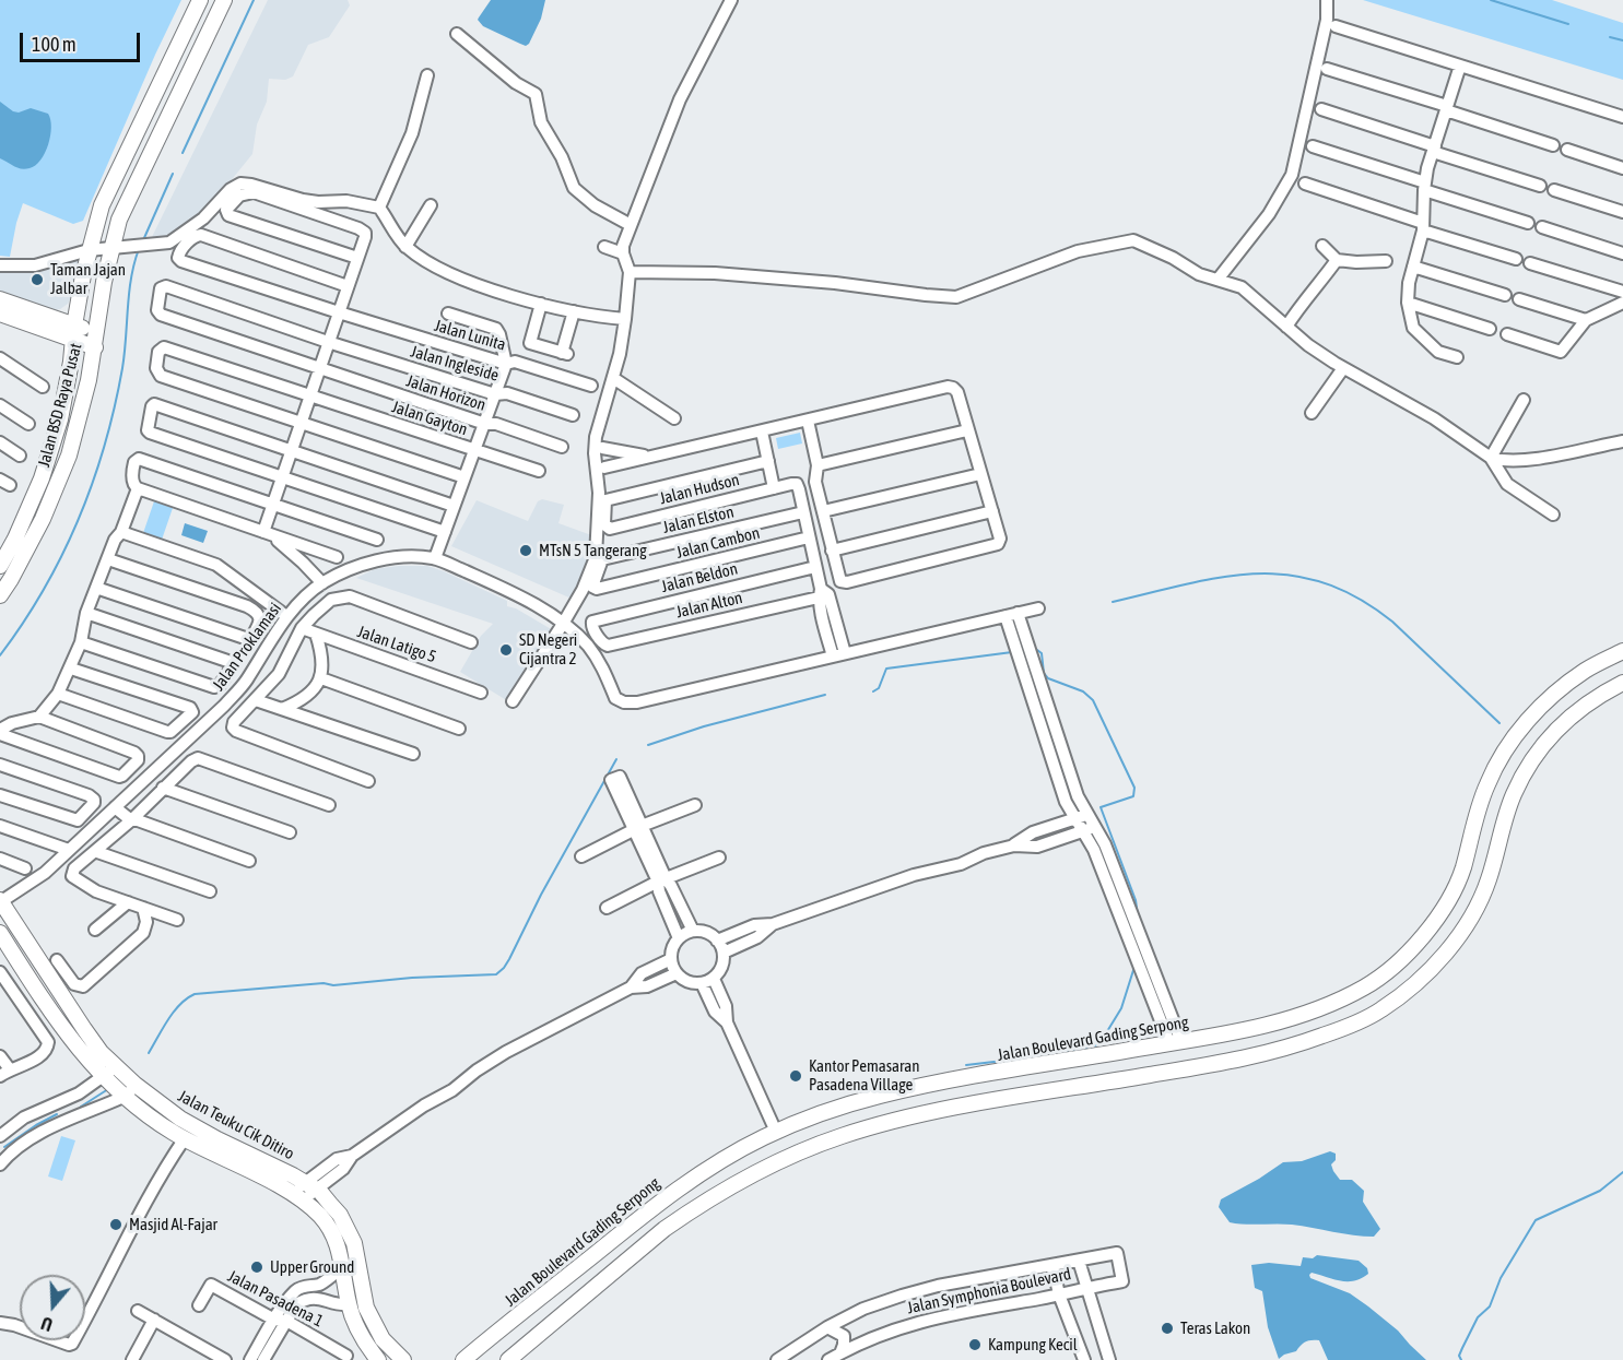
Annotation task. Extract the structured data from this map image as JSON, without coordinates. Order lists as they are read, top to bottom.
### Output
{
  "streets": {
    "main road": ["Jalan BSD Raya Pusat", "Jalan Boulevard Gading Serpong", "Jalan Teuku Cik Ditiro"],
    "street": [
      "Jalan Lunita",
      "Jalan Ingleside",
      "Jalan Horizon",
      "Jalan Gayton",
      "Jalan Hudson",
      "Jalan Elston",
      "Jalan Cambon",
      "Jalan Beldon",
      "Jalan Alton",
      "Jalan Latigo 5",
      "Jalan Proklamasi",
      "Jalan Symphonia Boulevard",
      "Jalan Pasadena 1"
    ]
  },
  "crossings": [
    ["Jalan Ingleside", "Jalan Horizon"],
    ["Jalan Hudson", "Jalan Elston"],
    ["Jalan Elston", "Jalan Cambon"],
    ["Jalan Cambon", "Jalan Beldon"],
    ["Jalan Beldon", "Jalan Alton"],
    ["Jalan Proklamasi", "Jalan Teuku Cik Ditiro"]
  ],
  "places": [
    "Taman Jajan Jalbar",
    "MTsN 5 Tangerang",
    "SD Negeri Cijantra 2",
    "Kantor Pemasaran Pasadena Village",
    "Masjid Al-Fajar",
    "Upper Ground",
    "Teras Lakon",
    "Kampung Kecil"
  ],
  "scale_bar": "100 m",
  "north": "bottom"
}
